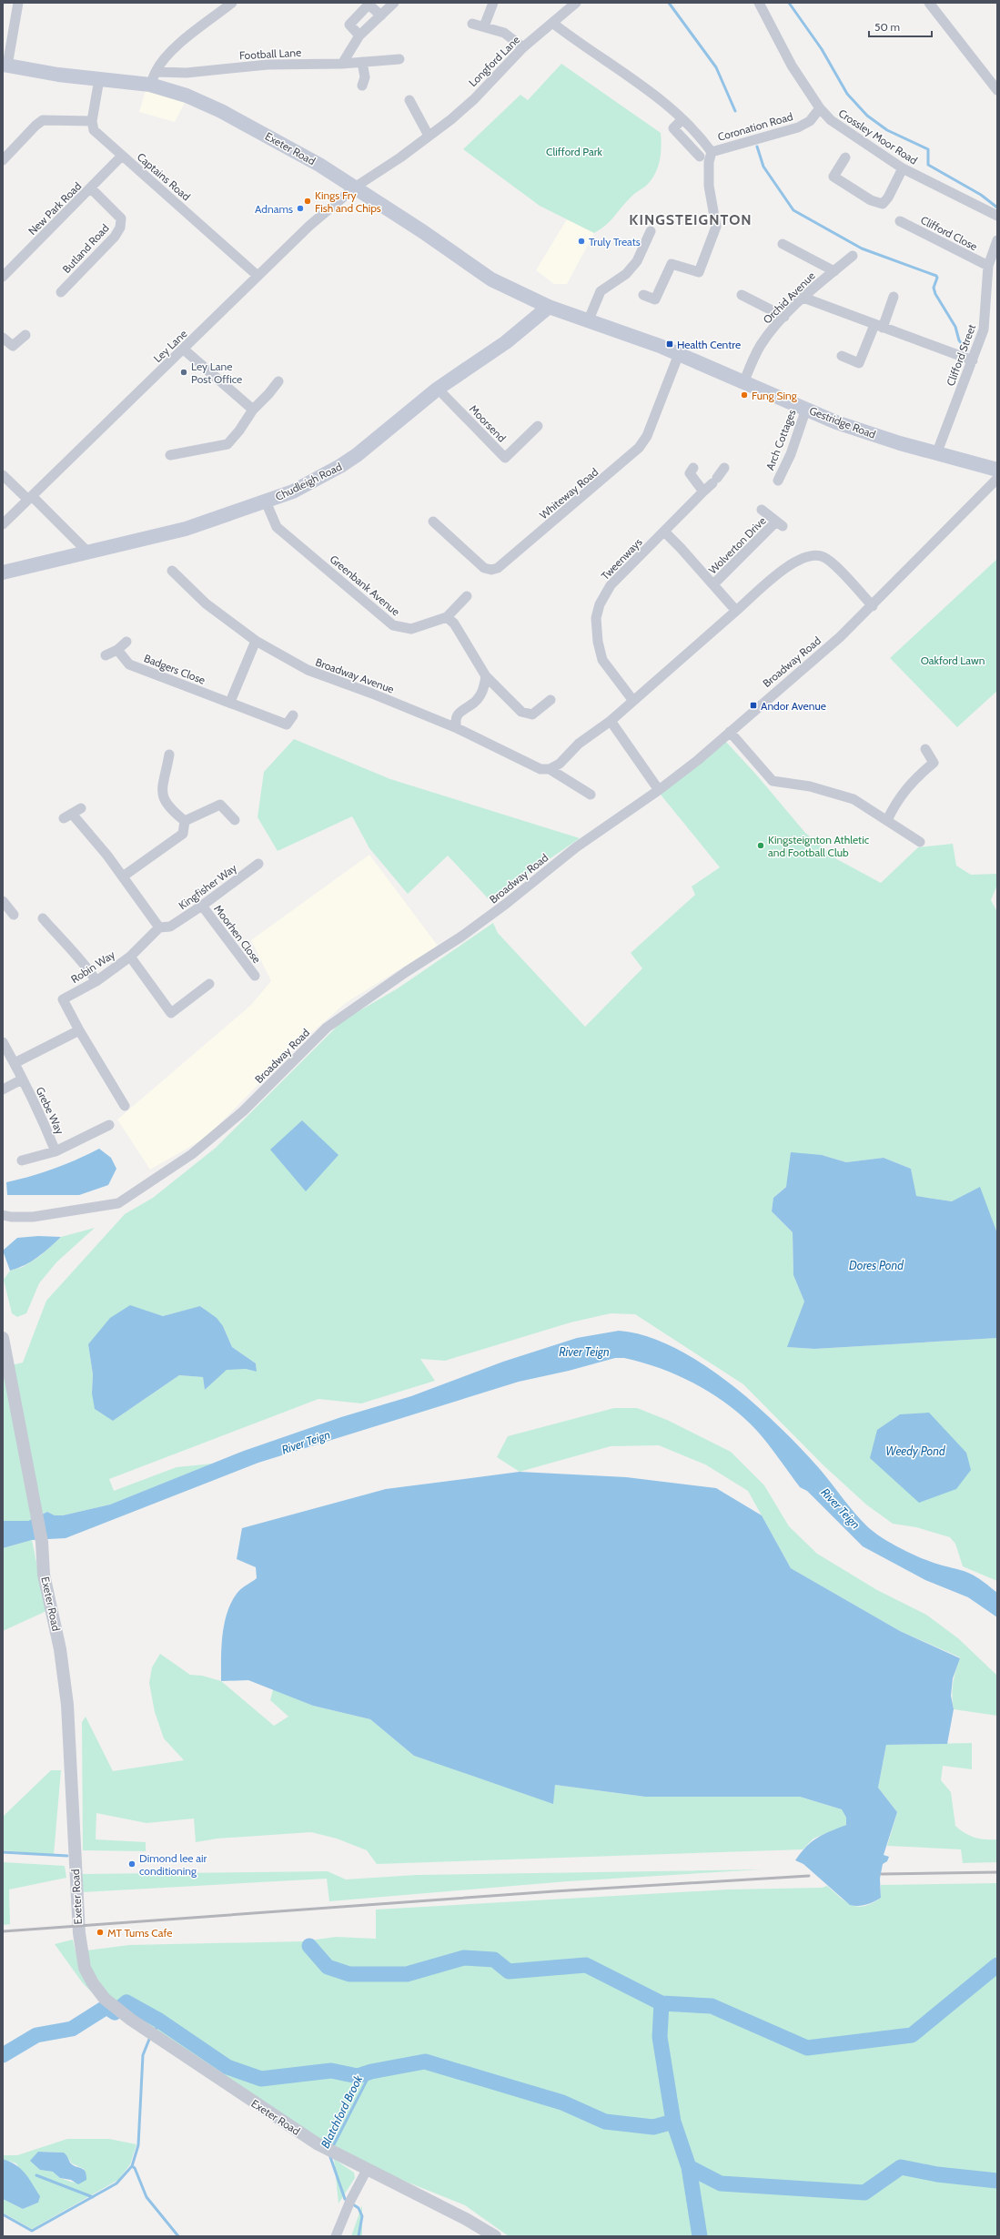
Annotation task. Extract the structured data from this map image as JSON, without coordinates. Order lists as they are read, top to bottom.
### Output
{
  "streets": {
    "main road": ["Exeter Road", "Gestridge Road", "Chudleigh Road"],
    "street": [
      "Football Lane",
      "Longford Lane",
      "Coronation Road",
      "Crossley Moor Road",
      "Captains Road",
      "New Park Road",
      "Clifford Close",
      "Butland Road",
      "Orchid Avenue",
      "Ley Lane",
      "Clifford Street",
      "Moorsend",
      "Arch Cottages",
      "Whiteway Road",
      "Wolverton Drive",
      "Tweenways",
      "Greenbank Avenue",
      "Broadway Road",
      "Badgers Close",
      "Broadway Avenue",
      "Kingfisher Way",
      "Moorhen Close",
      "Robin Way",
      "Grebe Way"
    ]
  },
  "crossings": [
    ["Football Lane", "Exeter Road"],
    ["Longford Lane", "Coronation Road"],
    ["Longford Lane", "Exeter Road"],
    ["Longford Lane", "Ley Lane"],
    ["Coronation Road", "Crossley Moor Road"],
    ["Exeter Road", "Ley Lane"],
    ["Exeter Road", "Gestridge Road"],
    ["Exeter Road", "Chudleigh Road"],
    ["Captains Road", "New Park Road"],
    ["Captains Road", "Ley Lane"],
    ["New Park Road", "Butland Road"],
    ["Clifford Close", "Clifford Street"],
    ["Orchid Avenue", "Gestridge Road"],
    ["Clifford Street", "Gestridge Road"],
    ["Gestridge Road", "Arch Cottages"],
    ["Gestridge Road", "Chudleigh Road"],
    ["Gestridge Road", "Whiteway Road"],
    ["Moorsend", "Chudleigh Road"],
    ["Chudleigh Road", "Greenbank Avenue"],
    ["Wolverton Drive", "Tweenways"],
    ["Kingfisher Way", "Moorhen Close"],
    ["Kingfisher Way", "Robin Way"]
  ],
  "districts": ["KINGSTEIGNTON"],
  "water": [
    "Dores Pond",
    "River Teign",
    "Weedy Pond",
    "Blatchford Brook"
  ],
  "parks": ["Clifford Park", "Oakford Lawn"],
  "places": {
    "other": [
      "Kings Fry Fish and Chips",
      "Adnams",
      "Truly Treats",
      "Ley Lane Post Office",
      "Fung Sing",
      "Kingsteignton Athletic and Football Club",
      "Dimond lee air conditioning",
      "MT Tums Cafe"
    ],
    "transit": ["Health Centre", "Andor Avenue"]
  },
  "scale_bar": "50 m"
}
